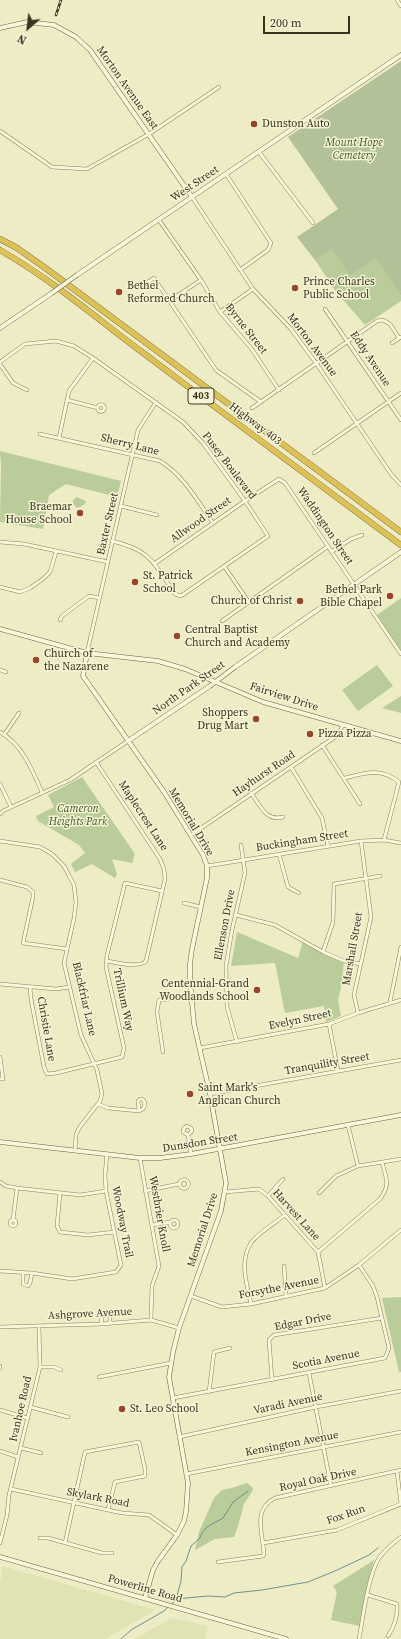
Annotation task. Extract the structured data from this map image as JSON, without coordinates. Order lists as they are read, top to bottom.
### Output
{
  "streets": {
    "highway": ["403", "Highway 403"],
    "main road": [
      "Morton Avenue East",
      "West Street",
      "North Park Street",
      "Fairview Drive",
      "Memorial Drive",
      "Dunsdon Street",
      "Powerline Road"
    ],
    "street": [
      "Byrne Street",
      "Morton Avenue",
      "Eddy Avenue",
      "Sherry Lane",
      "Pusey Boulevard",
      "Allwood Street",
      "Baxter Street",
      "Waddington Street",
      "Hayhurst Road",
      "Maplecrest Lane",
      "Buckingham Street",
      "Ellenson Drive",
      "Marshall Street",
      "Blackfriar Lane",
      "Trillium Way",
      "Evelyn Street",
      "Christie Lane",
      "Tranquility Street",
      "Westbrier Knoll",
      "Harvest Lane",
      "Woodway Trail",
      "Forsythe Avenue",
      "Ashgrove Avenue",
      "Edgar Drive",
      "Scotia Avenue",
      "Varadi Avenue",
      "Ivanhoe Road",
      "Kensington Avenue",
      "Royal Oak Drive",
      "Skylark Road",
      "Fox Run"
    ]
  },
  "crossings": [
    ["Morton Avenue East", "West Street"],
    ["Morton Avenue East", "Morton Avenue"],
    ["West Street", "Byrne Street"],
    ["West Street", "Morton Avenue"],
    ["Sherry Lane", "Allwood Street"],
    ["Sherry Lane", "Baxter Street"],
    ["Pusey Boulevard", "Allwood Street"],
    ["Pusey Boulevard", "Baxter Street"],
    ["Allwood Street", "Waddington Street"],
    ["Baxter Street", "Fairview Drive"],
    ["Baxter Street", "Memorial Drive"],
    ["Waddington Street", "North Park Street"],
    ["North Park Street", "Fairview Drive"],
    ["North Park Street", "Maplecrest Lane"],
    ["North Park Street", "Memorial Drive"],
    ["Fairview Drive", "Hayhurst Road"],
    ["Fairview Drive", "Memorial Drive"],
    ["Hayhurst Road", "Memorial Drive"],
    ["Maplecrest Lane", "Trillium Way"],
    ["Memorial Drive", "Buckingham Street"],
    ["Memorial Drive", "Evelyn Street"],
    ["Memorial Drive", "Tranquility Street"],
    ["Memorial Drive", "Dunsdon Street"],
    ["Memorial Drive", "Harvest Lane"],
    ["Memorial Drive", "Forsythe Avenue"],
    ["Memorial Drive", "Ashgrove Avenue"],
    ["Memorial Drive", "Scotia Avenue"],
    ["Memorial Drive", "Varadi Avenue"],
    ["Memorial Drive", "Kensington Avenue"],
    ["Memorial Drive", "Skylark Road"],
    ["Memorial Drive", "Powerline Road"],
    ["Buckingham Street", "Ellenson Drive"],
    ["Buckingham Street", "Marshall Street"],
    ["Ellenson Drive", "Evelyn Street"],
    ["Marshall Street", "Evelyn Street"],
    ["Blackfriar Lane", "Trillium Way"],
    ["Blackfriar Lane", "Christie Lane"],
    ["Trillium Way", "Christie Lane"],
    ["Dunsdon Street", "Westbrier Knoll"],
    ["Dunsdon Street", "Woodway Trail"],
    ["Westbrier Knoll", "Ashgrove Avenue"],
    ["Harvest Lane", "Forsythe Avenue"],
    ["Forsythe Avenue", "Scotia Avenue"],
    ["Ashgrove Avenue", "Ivanhoe Road"],
    ["Edgar Drive", "Scotia Avenue"],
    ["Ivanhoe Road", "Skylark Road"],
    ["Royal Oak Drive", "Fox Run"]
  ],
  "parks": ["Mount Hope Cemetery", "Cameron Heights Park"],
  "places": [
    "Dunston Auto",
    "Prince Charles Public School",
    "Bethel Reformed Church",
    "Braemar House School",
    "St. Patrick School",
    "Bethel Park Bible Chapel",
    "Church of Christ",
    "Central Baptist Church and Academy",
    "Church of the Nazarene",
    "Shoppers Drug Mart",
    "Pizza Pizza",
    "Centennial-Grand Woodlands School",
    "Saint Mark's Anglican Church",
    "St. Leo School"
  ],
  "scale_bar": "200 m",
  "north": "bottom left"
}
